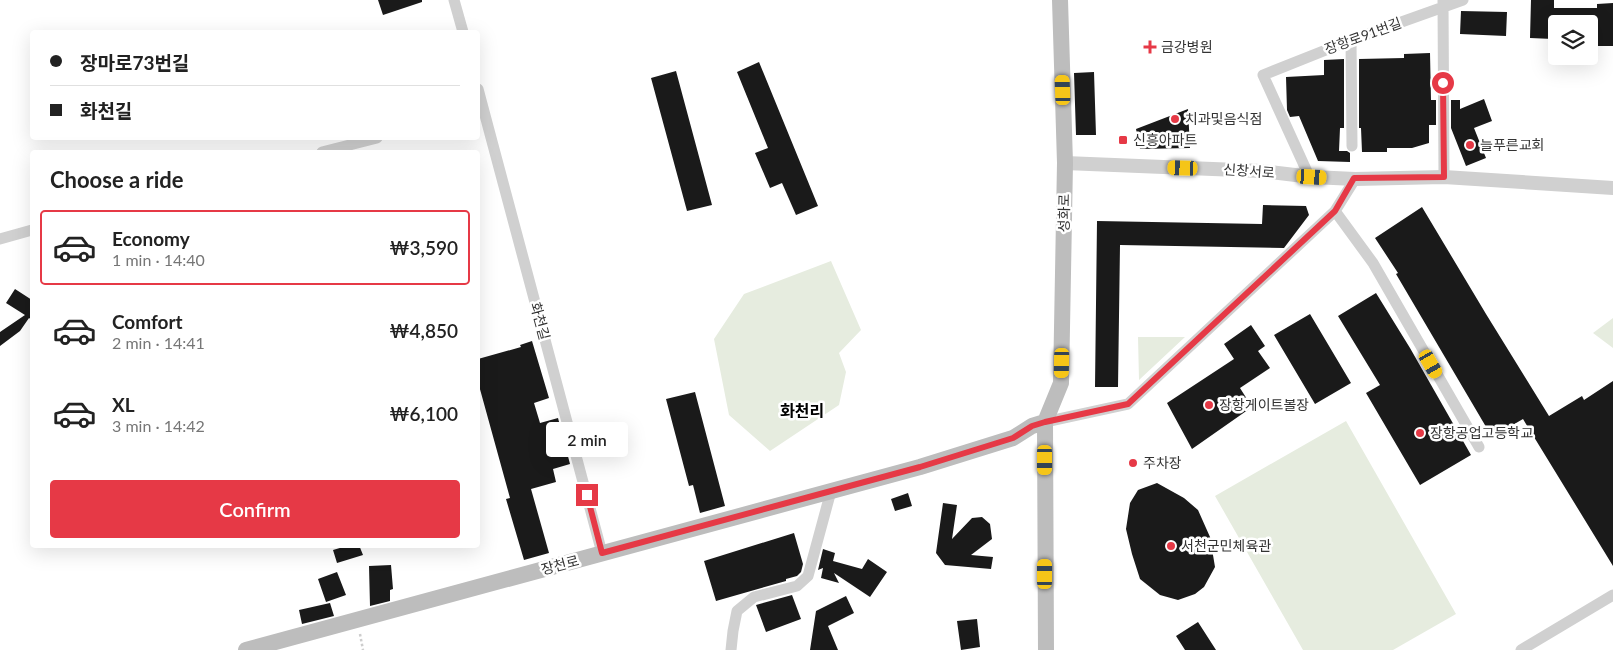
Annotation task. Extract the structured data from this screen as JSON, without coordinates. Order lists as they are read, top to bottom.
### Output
{
  "streets": {
    "main road": ["성화로", "장천로"],
    "street": ["장항로91번길", "신창서로", "화천길"]
  },
  "crossings": [
    ["장항로91번길", "신창서로"],
    ["신창서로", "성화로"],
    ["성화로", "장천로"],
    ["화천길", "장천로"]
  ],
  "districts": ["화천리"],
  "places": {
    "health": ["금강병원"],
    "other": [
      "치과및음식점",
      "늘푸른교회",
      "장항게이트볼장",
      "장항공업고등학교",
      "주차장",
      "서천군민체육관"
    ],
    "transit": ["신흥아파트"]
  },
  "page": {
    "banner": ["장마로73번길", "화천길"],
    "heading": "Choose a ride",
    "list": [
      {
        "name": "Economy",
        "note": "1 min · 14:40",
        "value": "₩3,590"
      },
      {
        "name": "Comfort",
        "note": "2 min · 14:41",
        "value": "₩4,850"
      },
      {
        "name": "XL",
        "note": "3 min · 14:42",
        "value": "₩6,100"
      }
    ],
    "bubble": "2 min",
    "buttons": "Confirm"
  }
}
